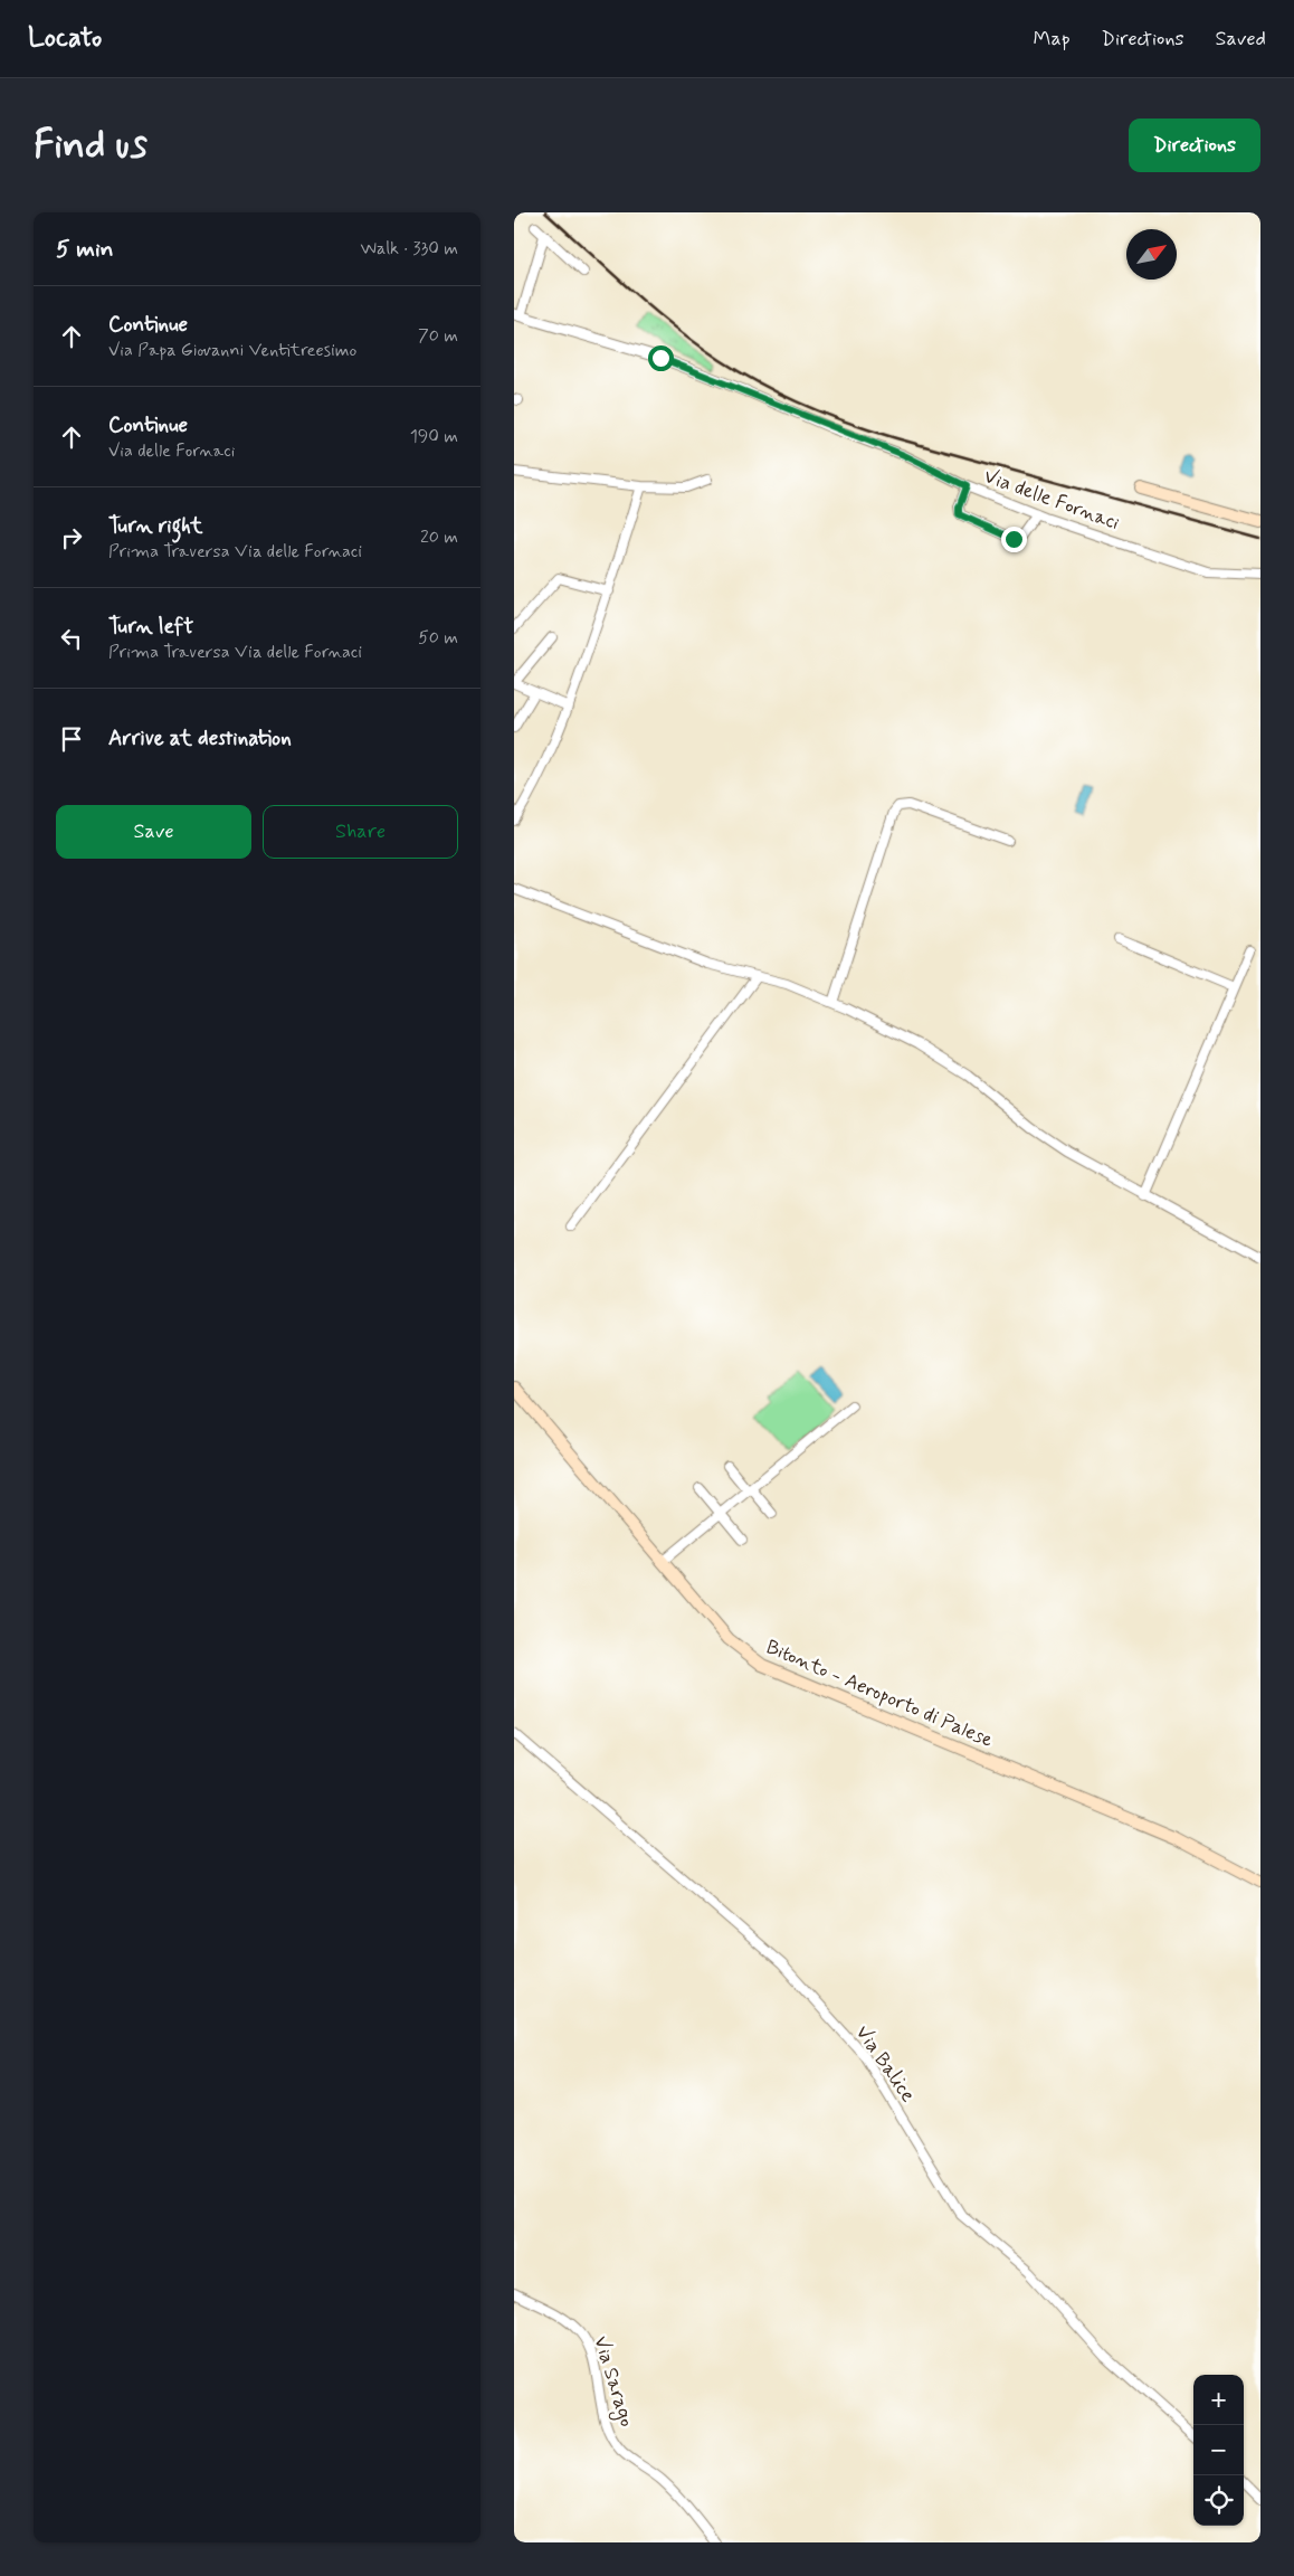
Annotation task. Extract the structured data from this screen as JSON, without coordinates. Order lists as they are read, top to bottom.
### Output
{
  "streets": {
    "main road": ["Bitonto - Aeroporto di Palese"],
    "street": ["Via delle Fornaci", "Via Balice", "Via Sarago"]
  },
  "north": "top right",
  "page": {
    "header": "Locato",
    "nav": ["Map", "Directions", "Saved"],
    "buttons": [
      "Directions",
      ["Save", "Share"]
    ],
    "title": "Find us",
    "heading": ["5 min", "Walk · 330 m"],
    "list": [
      ["Continue", "Via Papa Giovanni Ventitreesimo", "70 m"],
      ["Continue", "Via delle Fornaci", "190 m"],
      ["Turn right", "Prima Traversa Via delle Fornaci", "20 m"],
      ["Turn left", "Prima Traversa Via delle Fornaci", "50 m"],
      "Arrive at destination"
    ],
    "map_buttons": ["+", "−"]
  }
}
